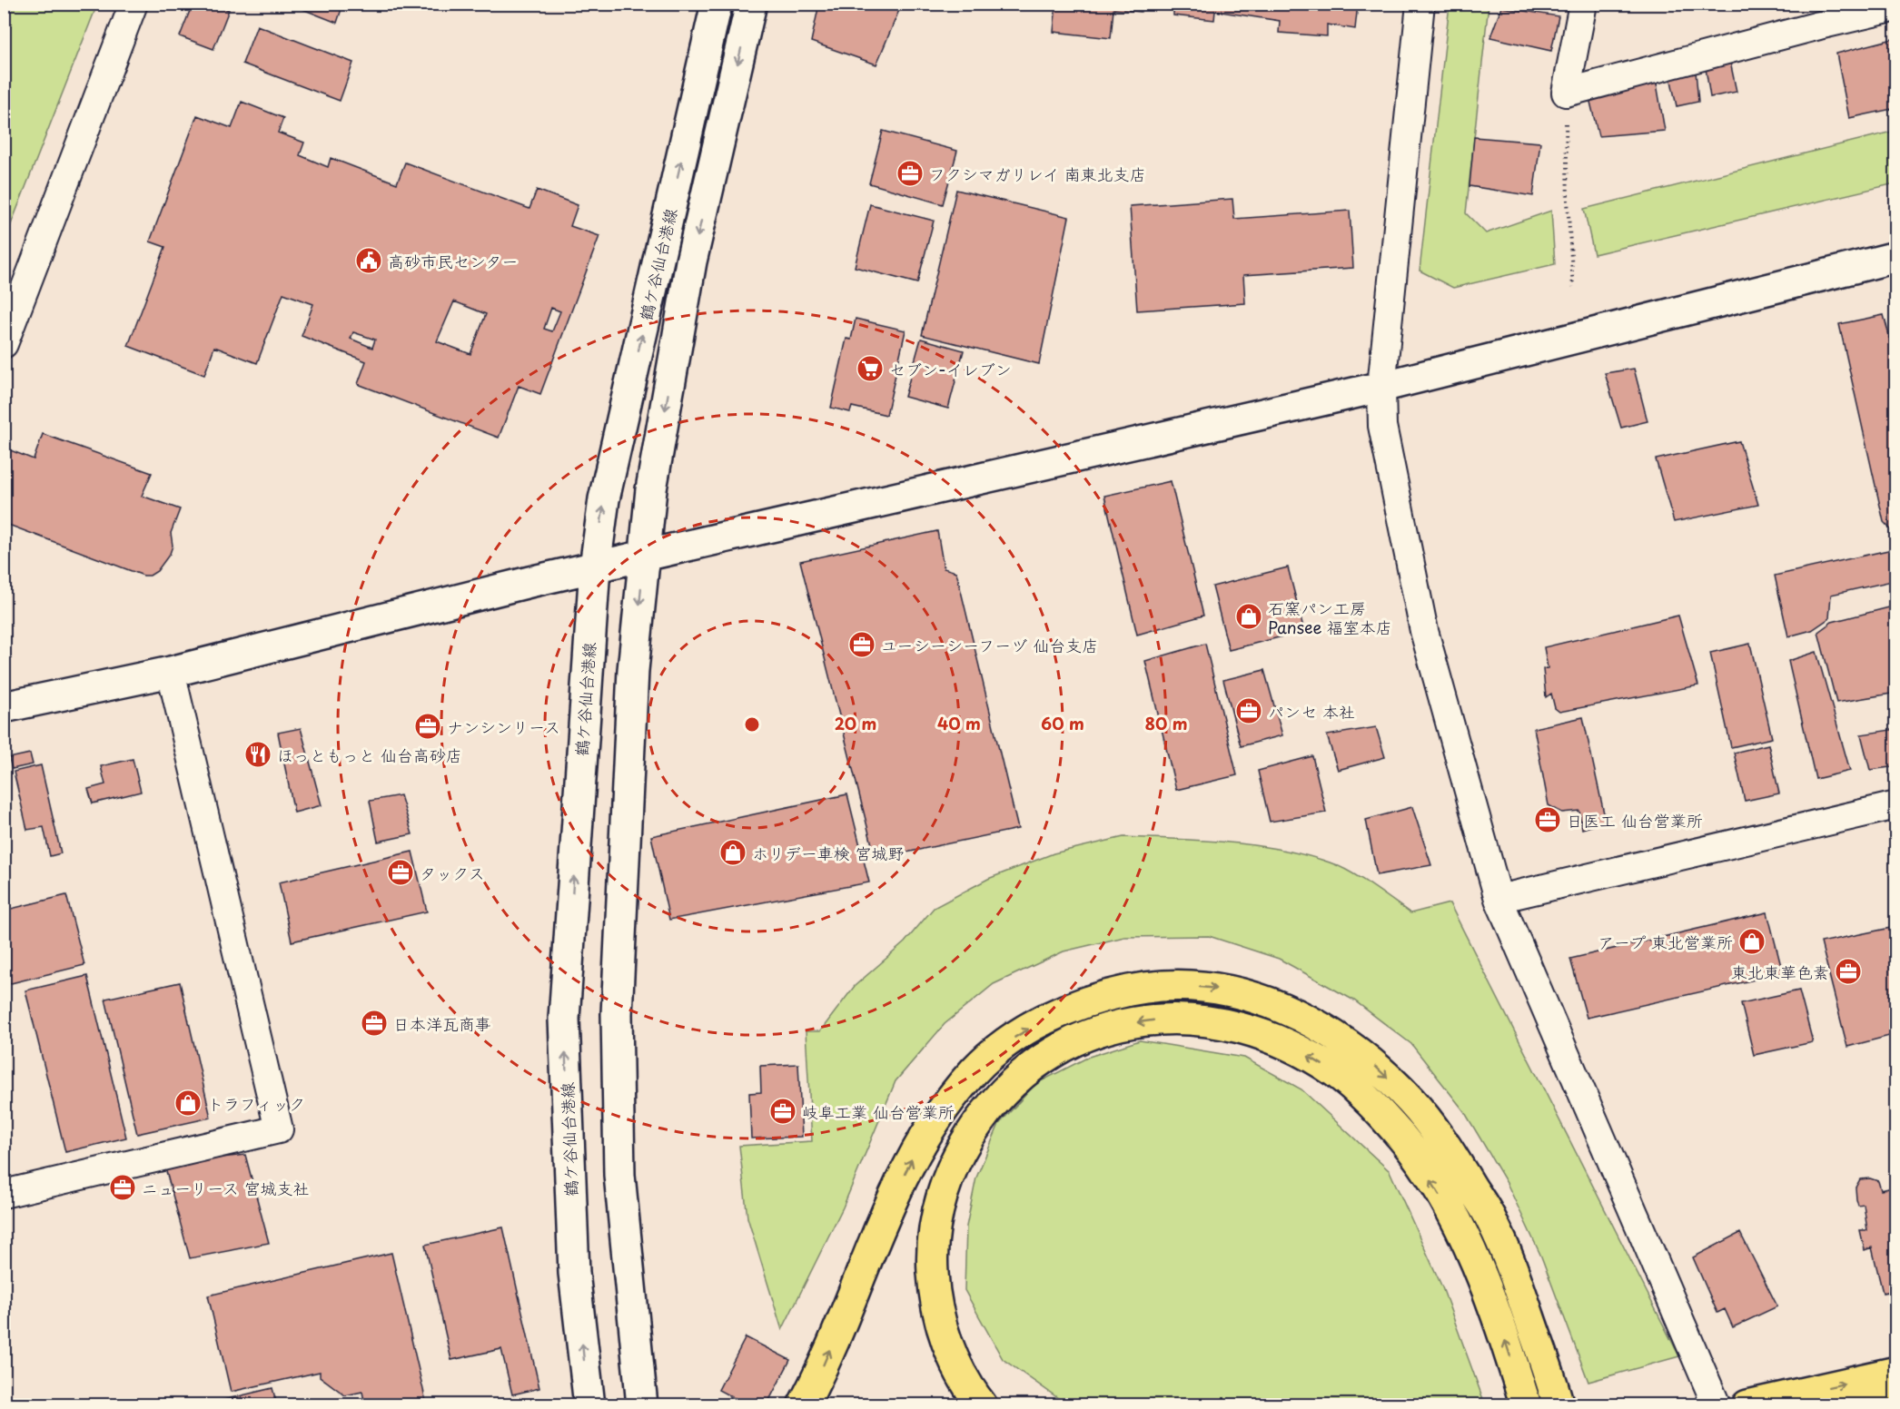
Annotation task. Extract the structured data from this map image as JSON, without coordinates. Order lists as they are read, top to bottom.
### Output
{
  "streets": {
    "street": ["鶴ケ谷仙台港線"]
  },
  "places": {
    "office": [
      "フクシマガリレイ 南東北支店",
      "ユーシーシーフーヅ 仙台支店",
      "パンセ 本社",
      "ナンシンリース",
      "日医工 仙台営業所",
      "タックス",
      "東北東華色素",
      "日本洋瓦商事",
      "岐阜工業 仙台営業所",
      "ニューリース 宮城支社"
    ],
    "public building": ["高砂市民センター"],
    "supermarket": ["セブン-イレブン"],
    "shop": [
      "石窯パン工房 Pansee 福室本店",
      "ホリデー車検 宮城野",
      "アープ 東北営業所",
      "トラフィック"
    ],
    "restaurant": ["ほっともっと 仙台高砂店"]
  },
  "rings": [
    "20 m",
    "40 m",
    "60 m",
    "80 m"
  ]
}
